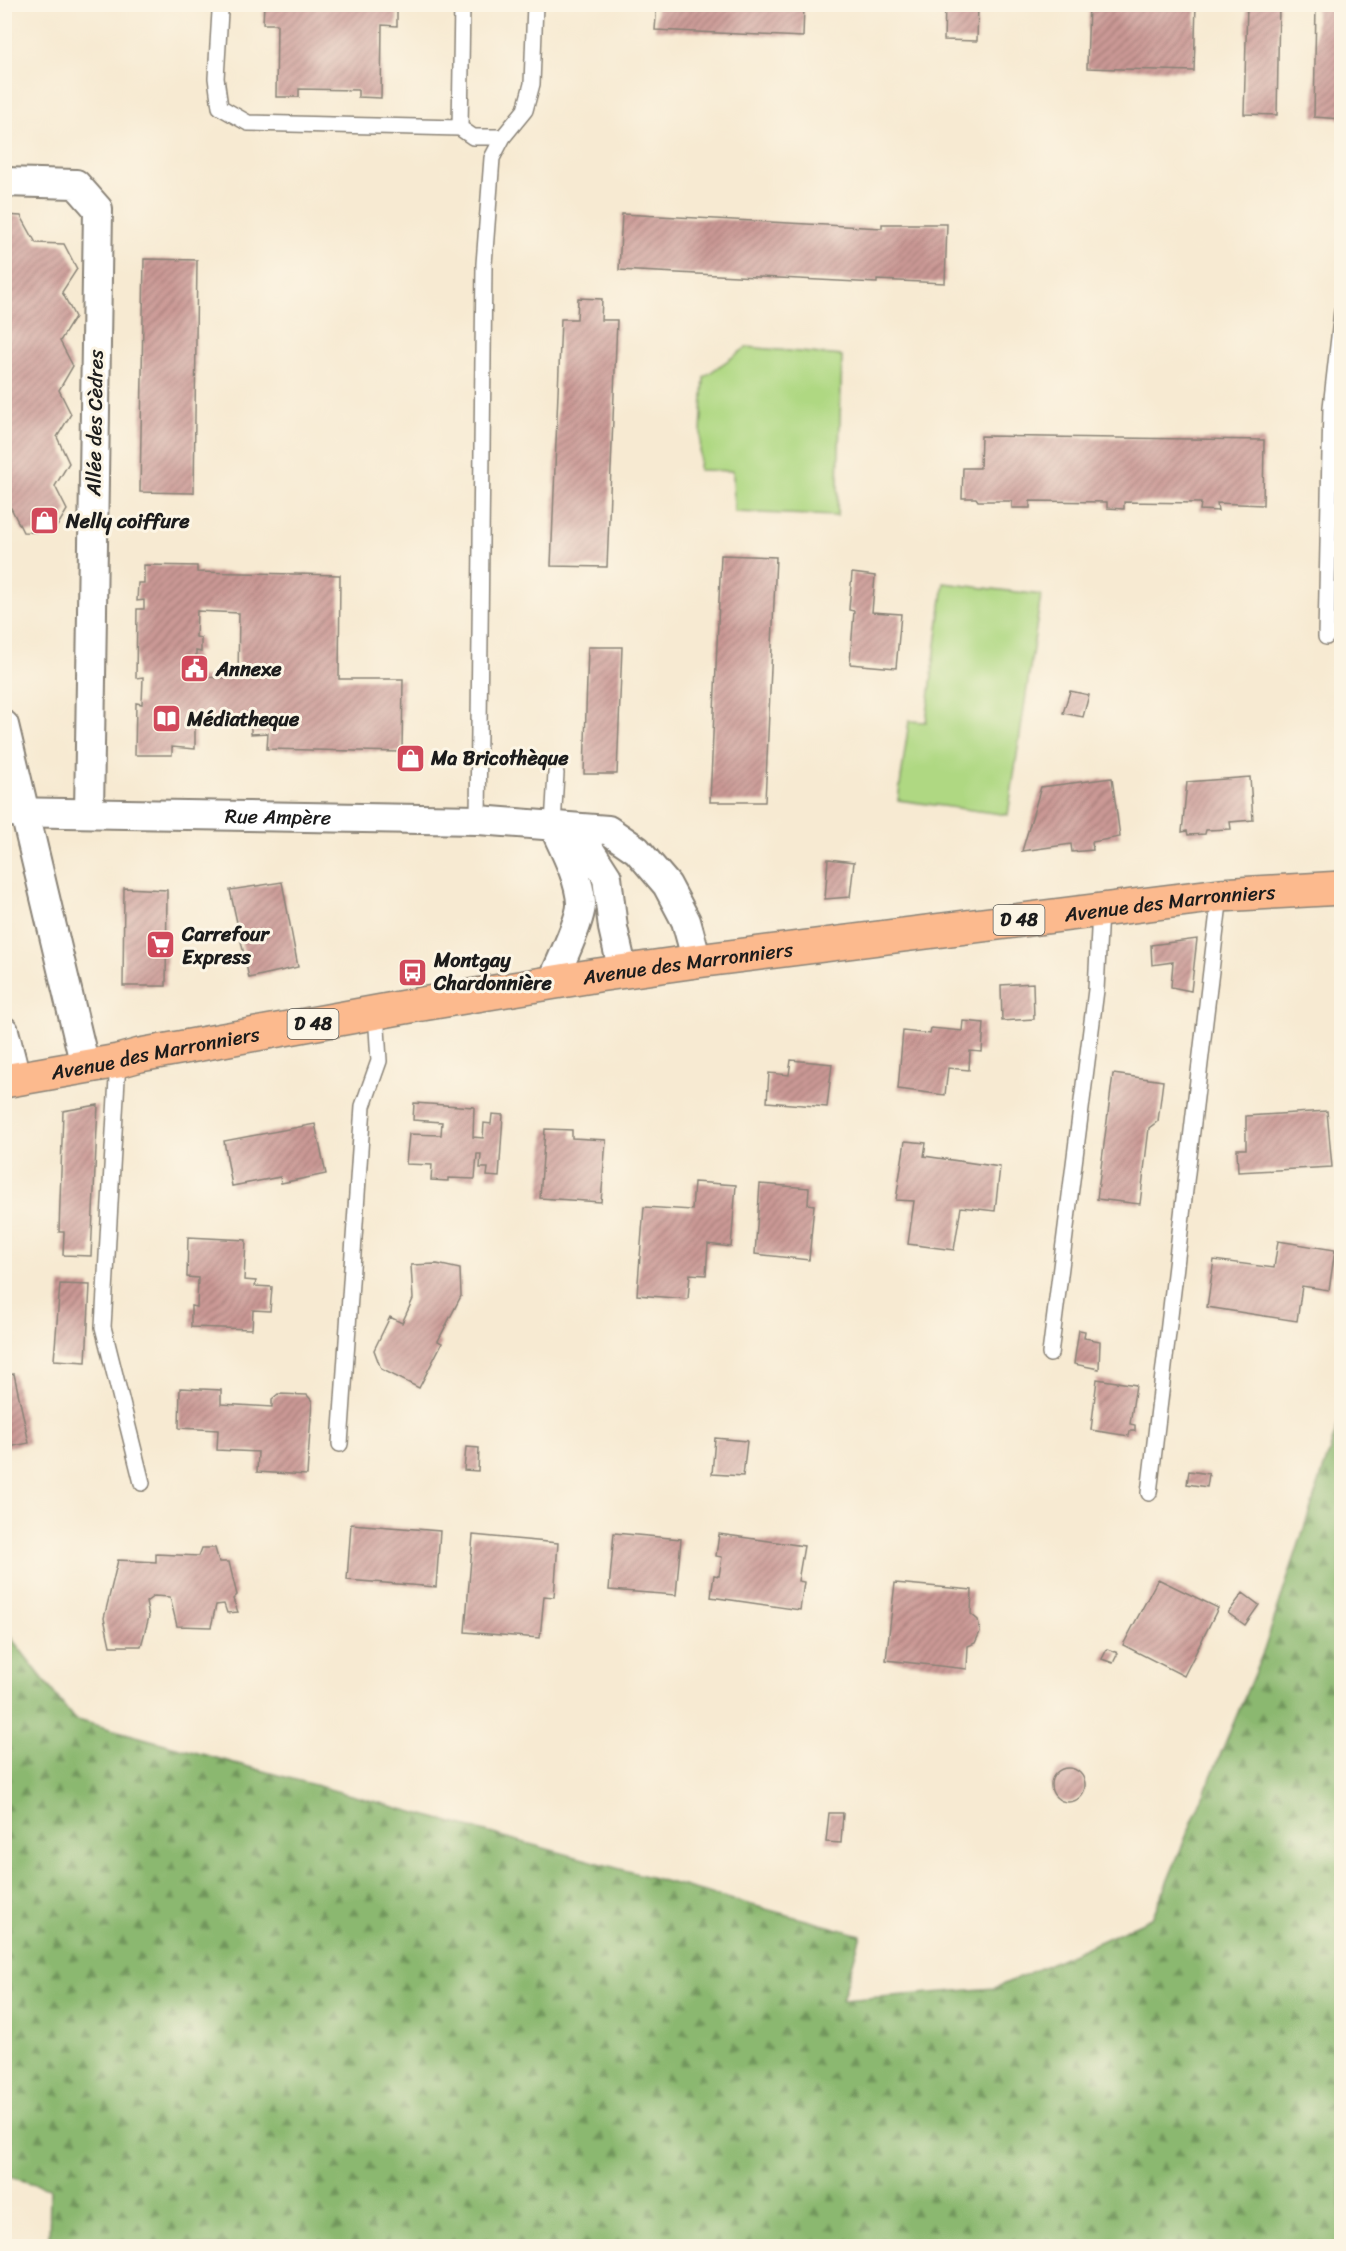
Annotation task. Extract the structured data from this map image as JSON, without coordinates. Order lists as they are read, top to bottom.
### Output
{
  "streets": {
    "main road": ["Avenue des Marronniers", "D 48"],
    "street": ["Allée des Cèdres", "Rue Ampère"]
  },
  "crossings": [
    ["Allée des Cèdres", "Rue Ampère"],
    ["Rue Ampère", "Avenue des Marronniers"]
  ],
  "places": {
    "shop": ["Nelly coiffure", "Ma Bricothèque"],
    "public building": ["Annexe"],
    "library": ["Médiatheque"],
    "supermarket": ["Carrefour Express"],
    "bus stop": ["Montgay Chardonnière"]
  }
}
